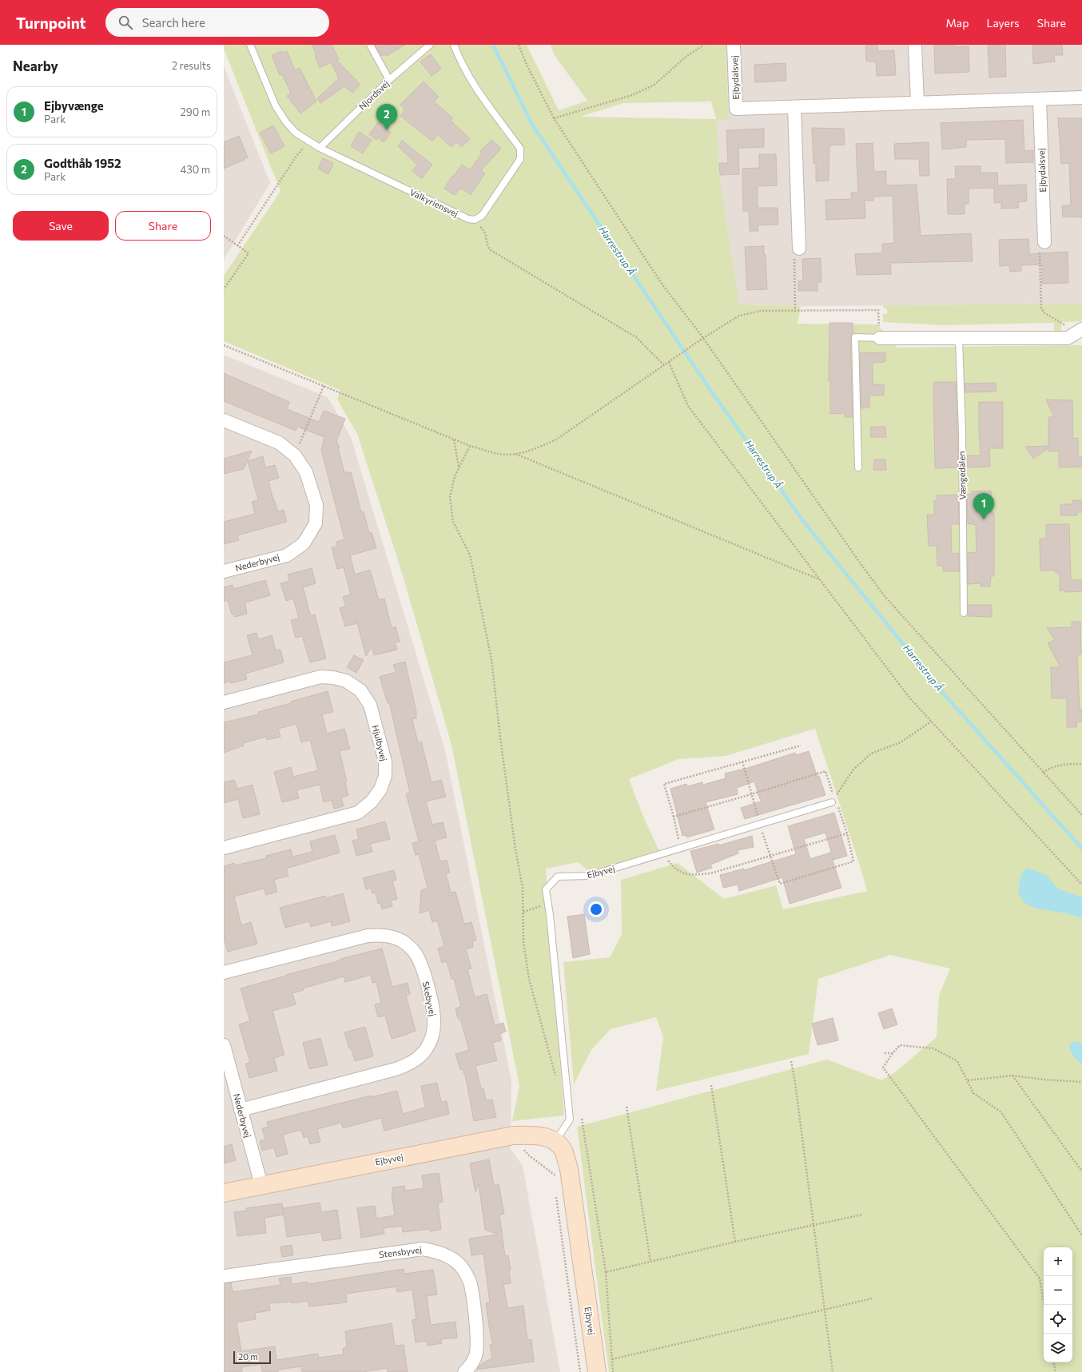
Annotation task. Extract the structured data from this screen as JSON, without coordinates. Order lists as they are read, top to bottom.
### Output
{
  "streets": {
    "street": [
      "Ejbydalsvej",
      "Nederbyvej",
      "Hjulbyvej",
      "Ejbyvej",
      "Skebyvej",
      "Stensbyvej"
    ],
    "lane": ["Njordsvej", "Valkyriensvej", "Vængedalen"]
  },
  "crossings": [
    ["Njordsvej", "Valkyriensvej"],
    ["Nederbyvej", "Ejbyvej"],
    ["Nederbyvej", "Skebyvej"]
  ],
  "water": ["Harrestrup Å"],
  "scale_bar": "20 m",
  "page": {
    "header": "Turnpoint",
    "search": "Search here",
    "nav": ["Map", "Layers", "Share"],
    "heading": ["Nearby", "2 results"],
    "list": [
      {
        "mark": "1",
        "name": "Ejbyvænge",
        "note": "Park",
        "value": "290 m"
      },
      {
        "mark": "2",
        "name": "Godthåb 1952",
        "note": "Park",
        "value": "430 m"
      }
    ],
    "pins": ["2", "1"],
    "buttons": ["Save", "Share"],
    "map_buttons": ["+", "−"],
    "scale": "20 m"
  }
}
